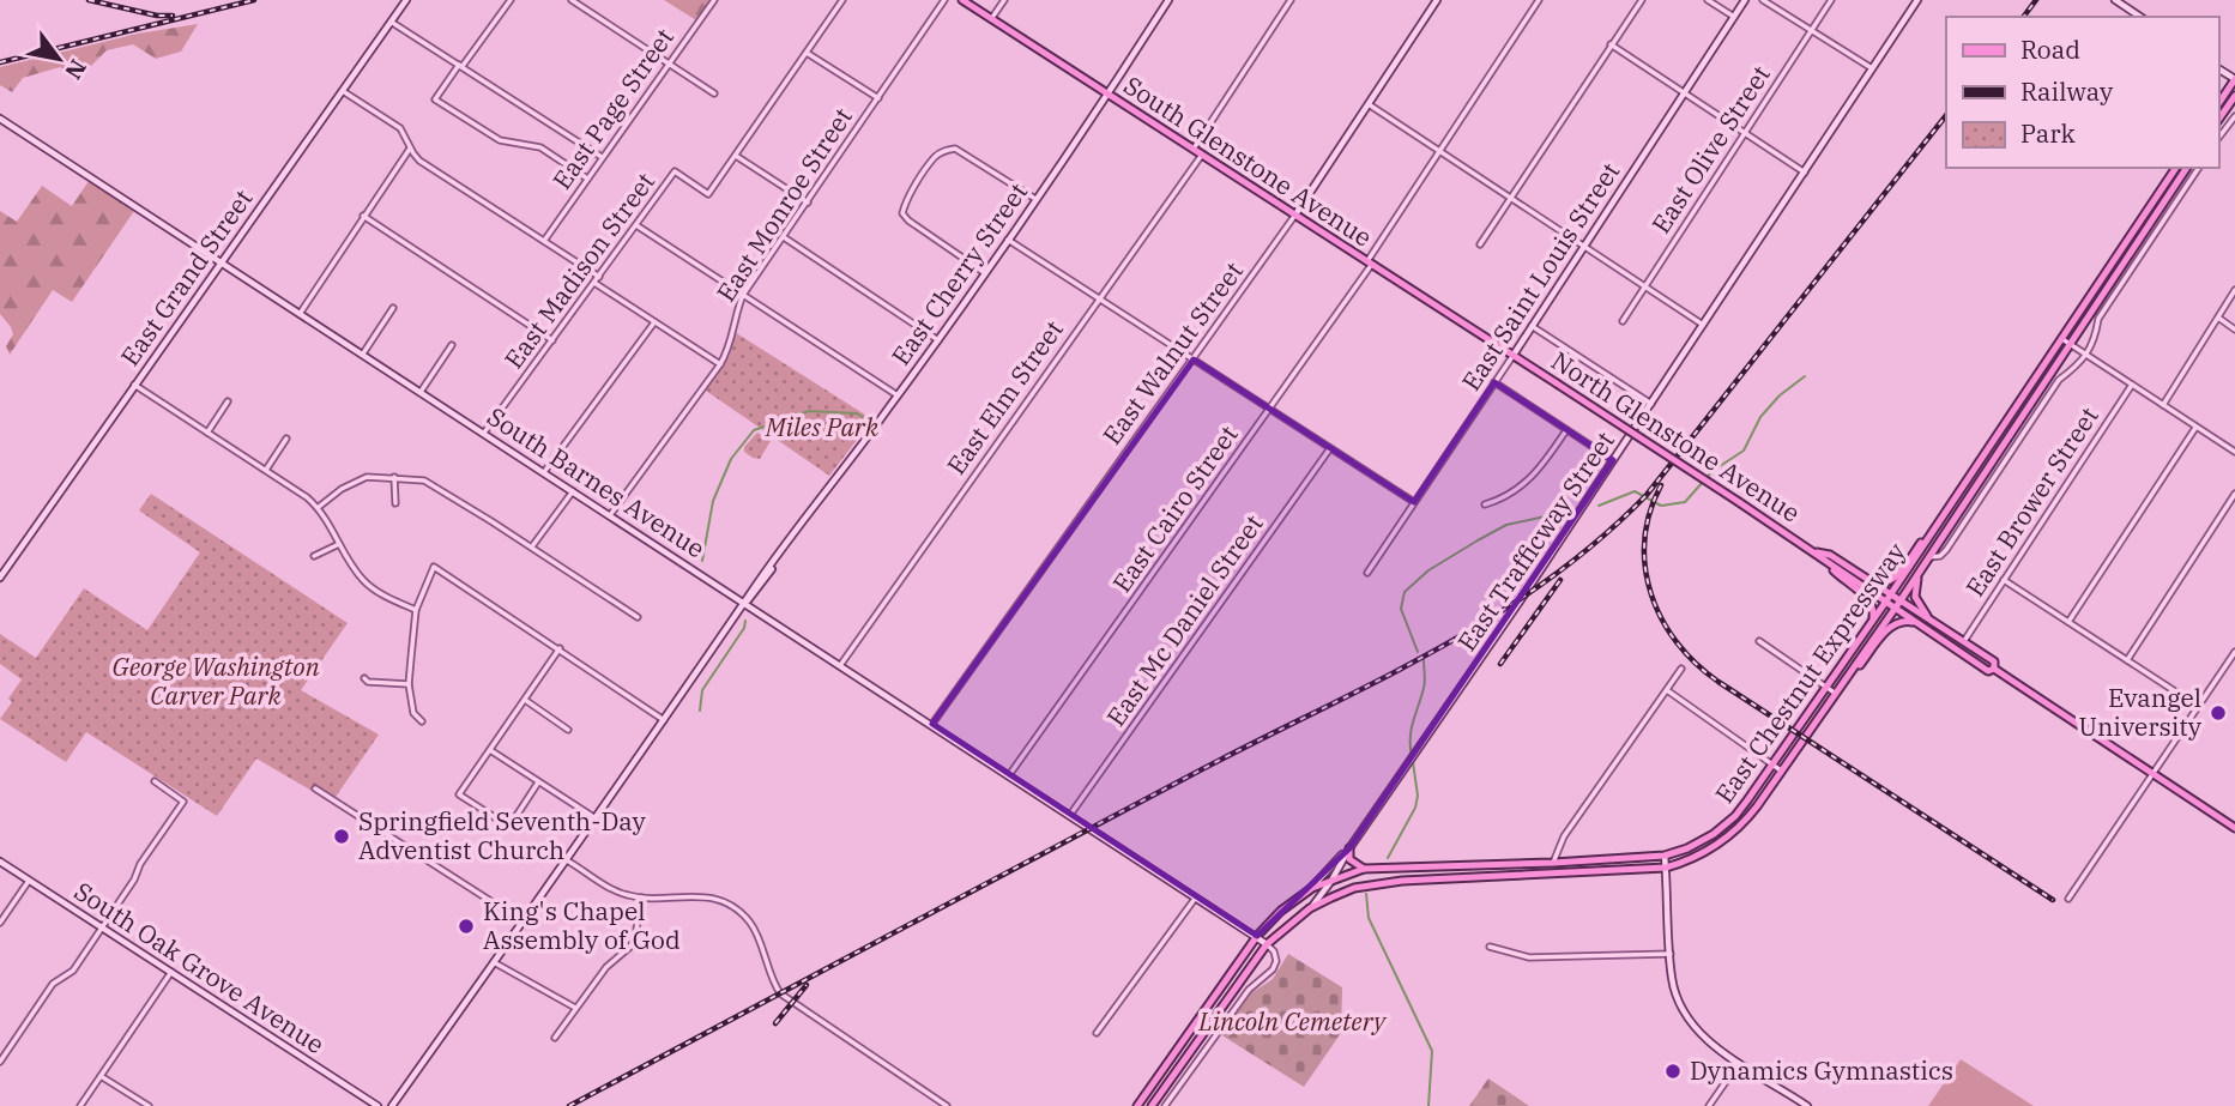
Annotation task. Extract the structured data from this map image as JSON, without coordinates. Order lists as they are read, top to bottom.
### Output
{
  "streets": {
    "main road": ["South Glenstone Avenue", "North Glenstone Avenue", "East Chestnut Expressway"],
    "street": [
      "East Page Street",
      "East Olive Street",
      "East Monroe Street",
      "East Madison Street",
      "East Cherry Street",
      "East Saint Louis Street",
      "East Grand Street",
      "East Walnut Street",
      "East Elm Street",
      "South Barnes Avenue",
      "East Brower Street",
      "East Cairo Street",
      "East Trafficway Street",
      "East Mc Daniel Street",
      "South Oak Grove Avenue"
    ]
  },
  "crossings": [
    ["South Glenstone Avenue", "East Cherry Street"],
    ["South Glenstone Avenue", "East Saint Louis Street"],
    ["South Glenstone Avenue", "East Walnut Street"],
    ["South Glenstone Avenue", "East Elm Street"],
    ["South Glenstone Avenue", "North Glenstone Avenue"],
    ["South Glenstone Avenue", "East Cairo Street"],
    ["East Monroe Street", "South Barnes Avenue"],
    ["East Madison Street", "South Barnes Avenue"],
    ["East Cherry Street", "South Barnes Avenue"],
    ["East Saint Louis Street", "North Glenstone Avenue"],
    ["East Grand Street", "South Barnes Avenue"],
    ["East Walnut Street", "South Barnes Avenue"],
    ["East Elm Street", "South Barnes Avenue"],
    ["North Glenstone Avenue", "East Brower Street"],
    ["North Glenstone Avenue", "East Chestnut Expressway"],
    ["South Barnes Avenue", "East Cairo Street"],
    ["South Barnes Avenue", "East Mc Daniel Street"],
    ["South Barnes Avenue", "East Chestnut Expressway"],
    ["East Trafficway Street", "East Chestnut Expressway"]
  ],
  "parks": ["Miles Park", "George Washington Carver Park", "Lincoln Cemetery"],
  "places": [
    "Evangel University",
    "Springfield Seventh-Day Adventist Church",
    "King's Chapel Assembly of God",
    "Dynamics Gymnastics"
  ],
  "legend": ["Road", "Railway", "Park"],
  "north": "bottom right"
}
